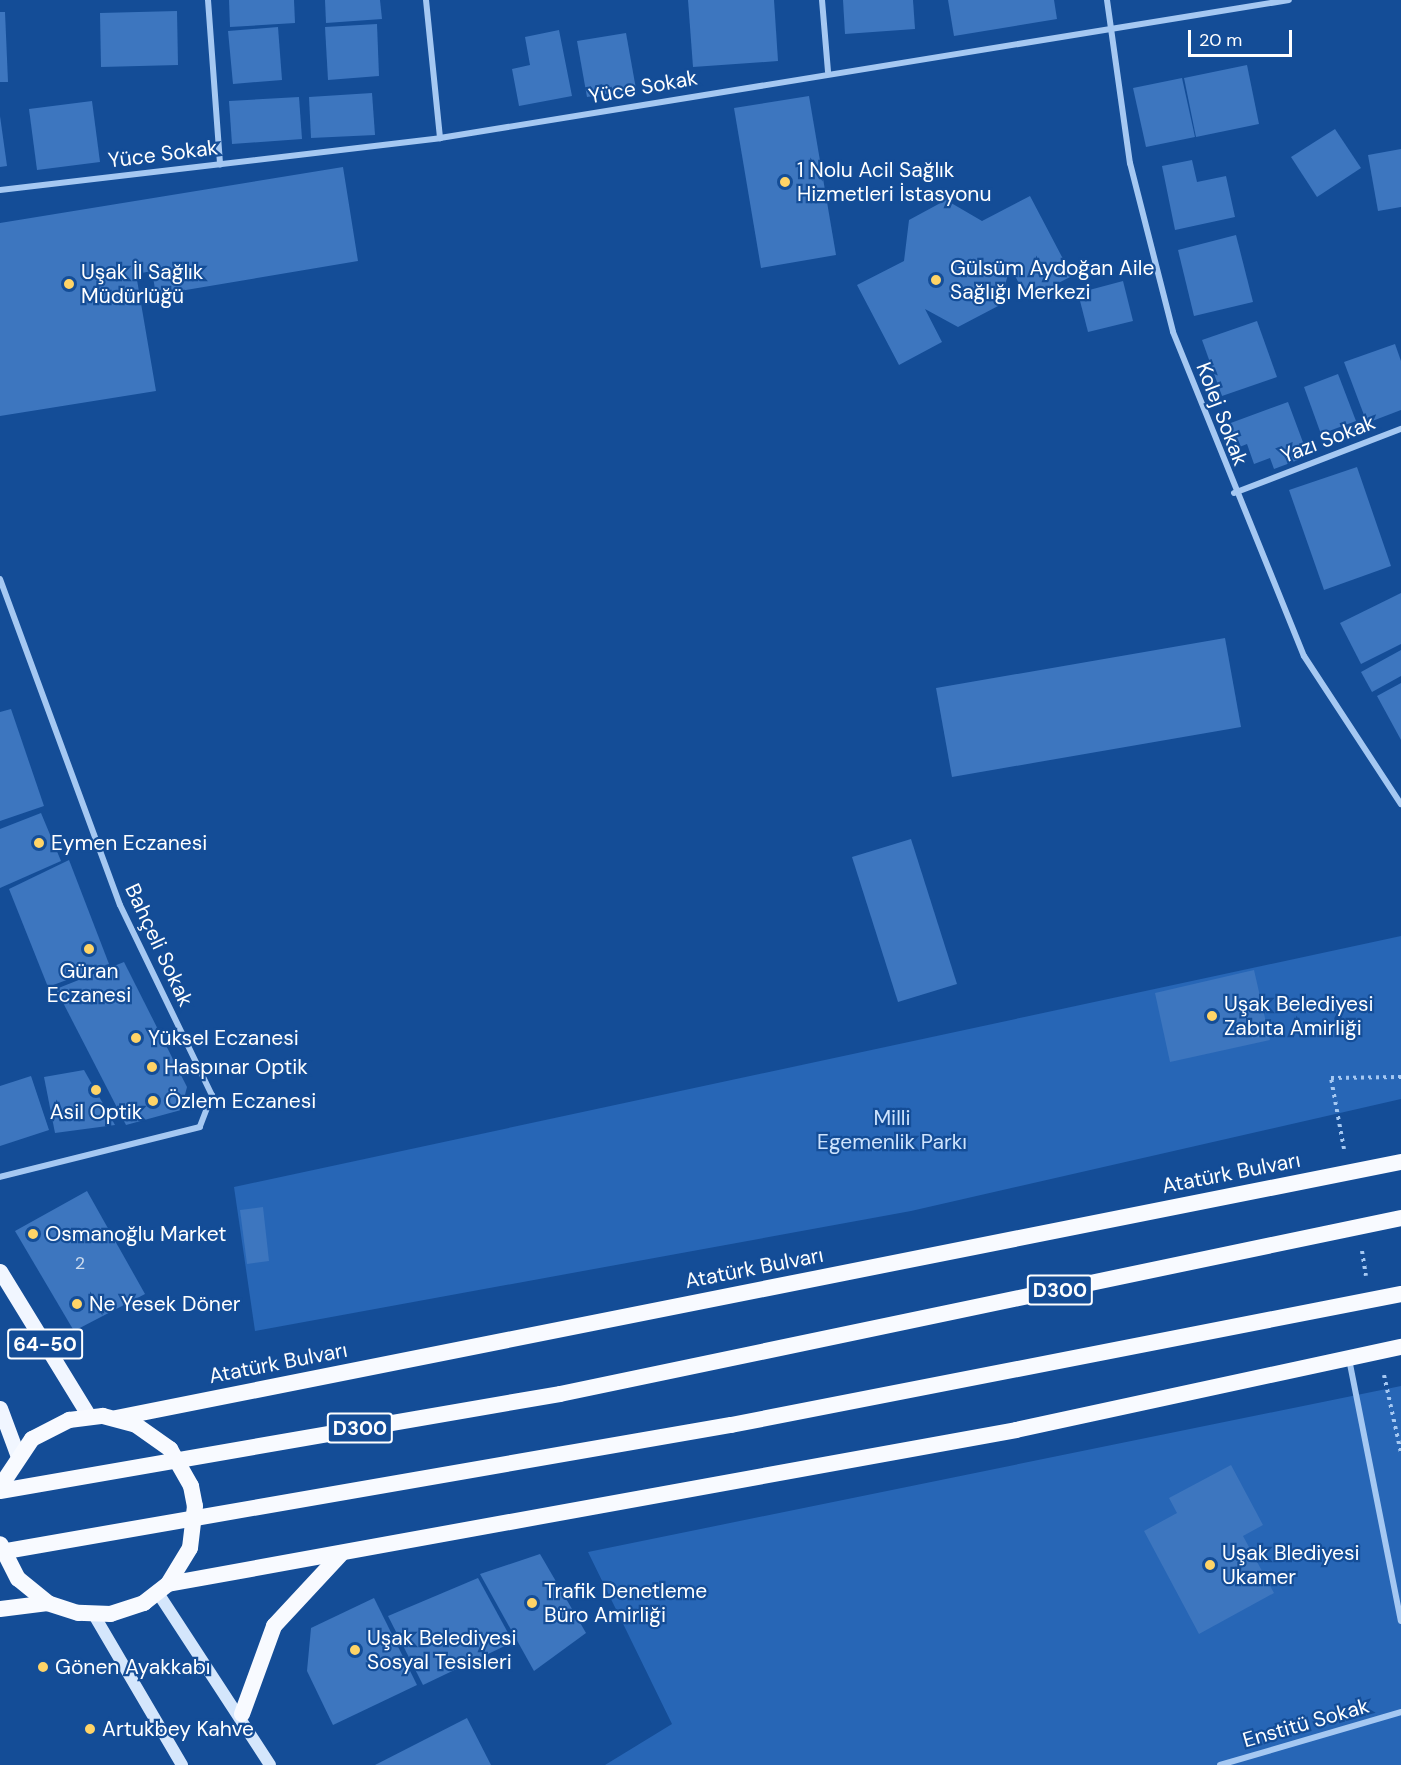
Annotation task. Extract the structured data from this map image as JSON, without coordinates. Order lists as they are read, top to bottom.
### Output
{
  "streets": {
    "highway": ["Atatürk Bulvarı", "D300"],
    "main road": ["64-50"],
    "street": [
      "Yüce Sokak",
      "Kolej Sokak",
      "Yazı Sokak",
      "Bahçeli Sokak",
      "Enstitü Sokak"
    ]
  },
  "crossings": [
    ["Yüce Sokak", "Kolej Sokak"],
    ["Kolej Sokak", "Yazı Sokak"]
  ],
  "parks": ["Milli Egemenlik Parkı"],
  "places": [
    "1 Nolu Acil Sağlık Hizmetleri İstasyonu",
    "Gülsüm Aydoğan Aile Sağlığı Merkezi",
    "Uşak İl Sağlık Müdürlüğü",
    "Eymen Eczanesi",
    "Güran Eczanesi",
    "Uşak Belediyesi Zabıta Amirliği",
    "Yüksel Eczanesi",
    "Haspınar Optik",
    "Asil Optik",
    "Özlem Eczanesi",
    "Osmanoğlu Market",
    "Ne Yesek Döner",
    "Uşak Blediyesi Ukamer",
    "Trafik Denetleme Büro Amirliği",
    "Uşak Belediyesi Sosyal Tesisleri",
    "Gönen Ayakkabı",
    "Artukbey Kahve"
  ],
  "house_numbers": ["2"],
  "scale_bar": "20 m"
}
